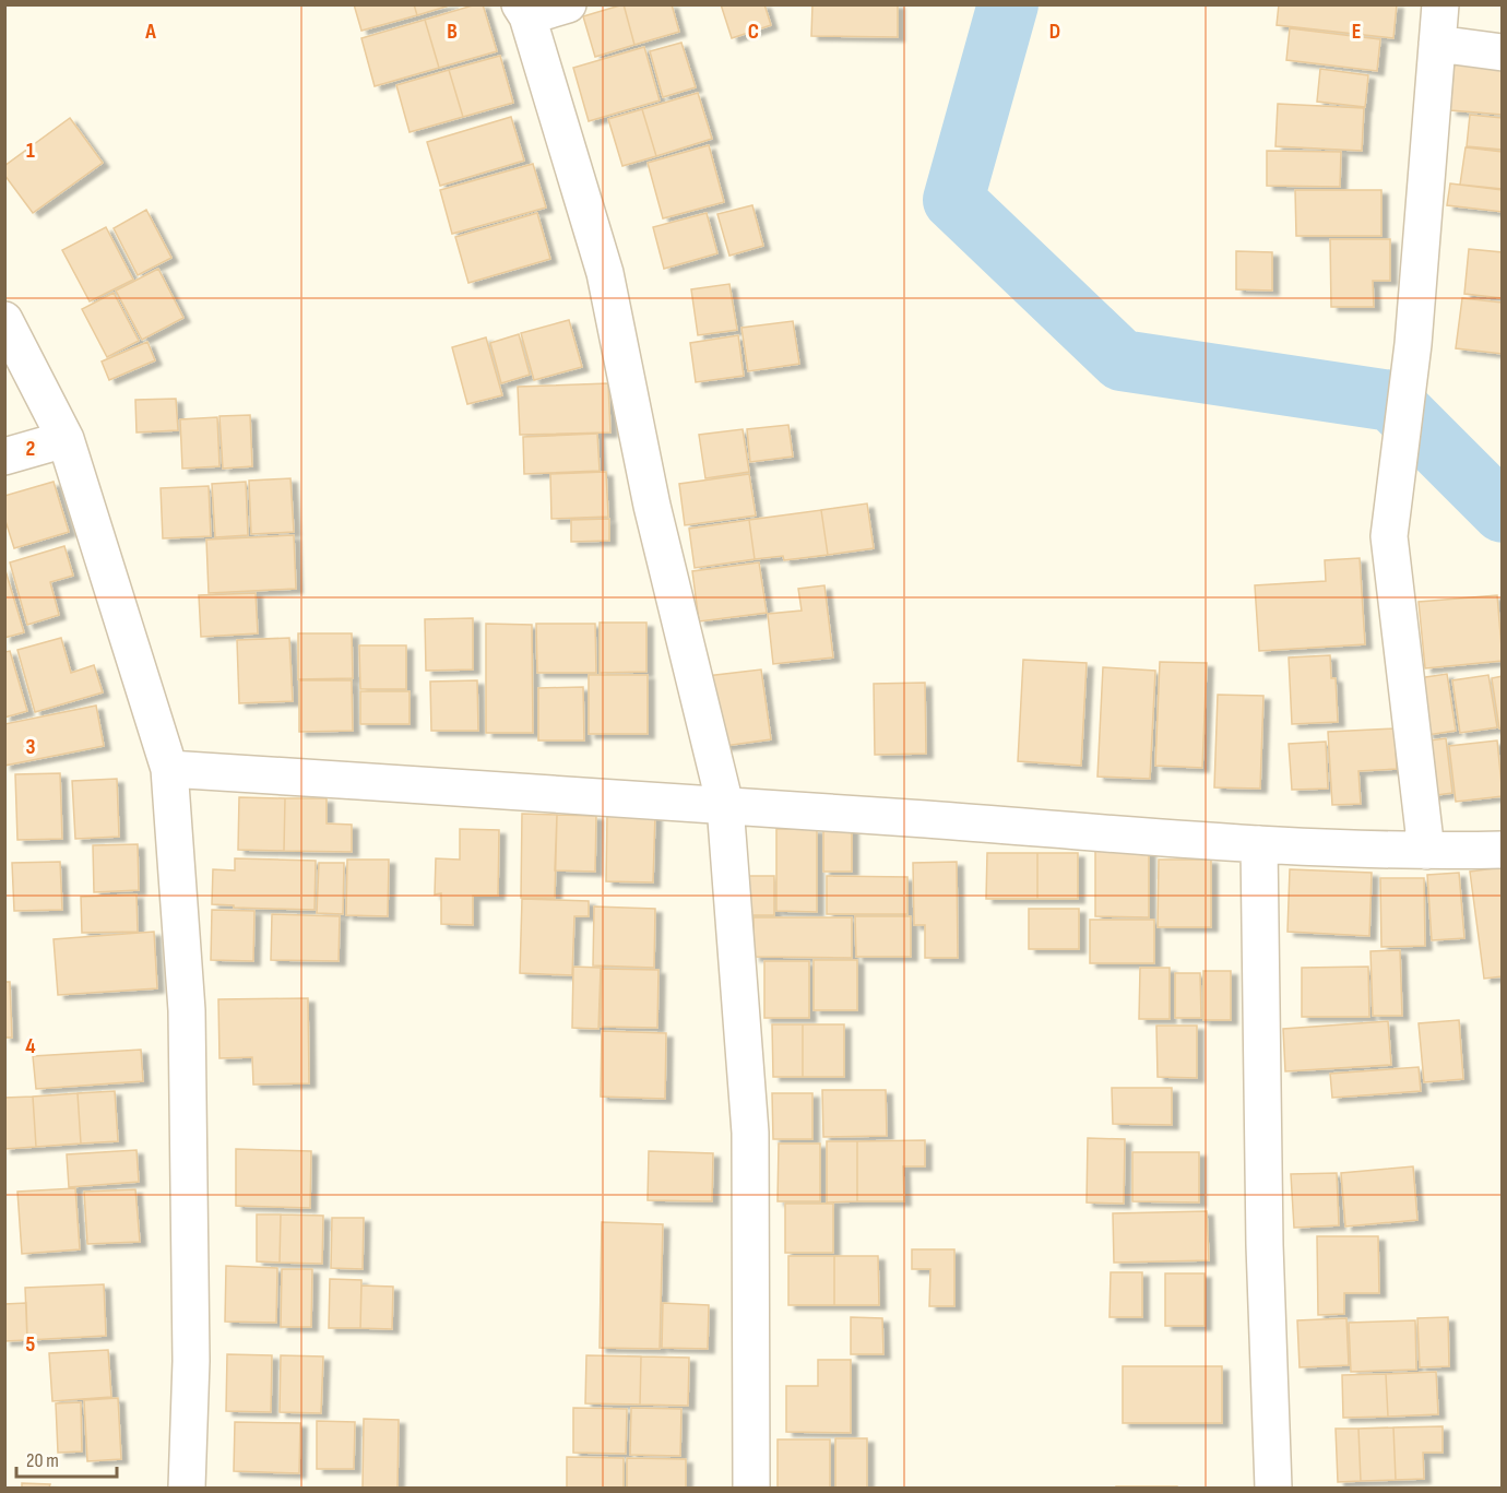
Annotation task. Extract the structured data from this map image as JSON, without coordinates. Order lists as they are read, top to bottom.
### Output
{
  "scale_bar": "20 m",
  "grid": {
    "columns": [
      "A",
      "B",
      "C",
      "D",
      "E"
    ],
    "rows": [
      "1",
      "2",
      "3",
      "4",
      "5"
    ]
  }
}
